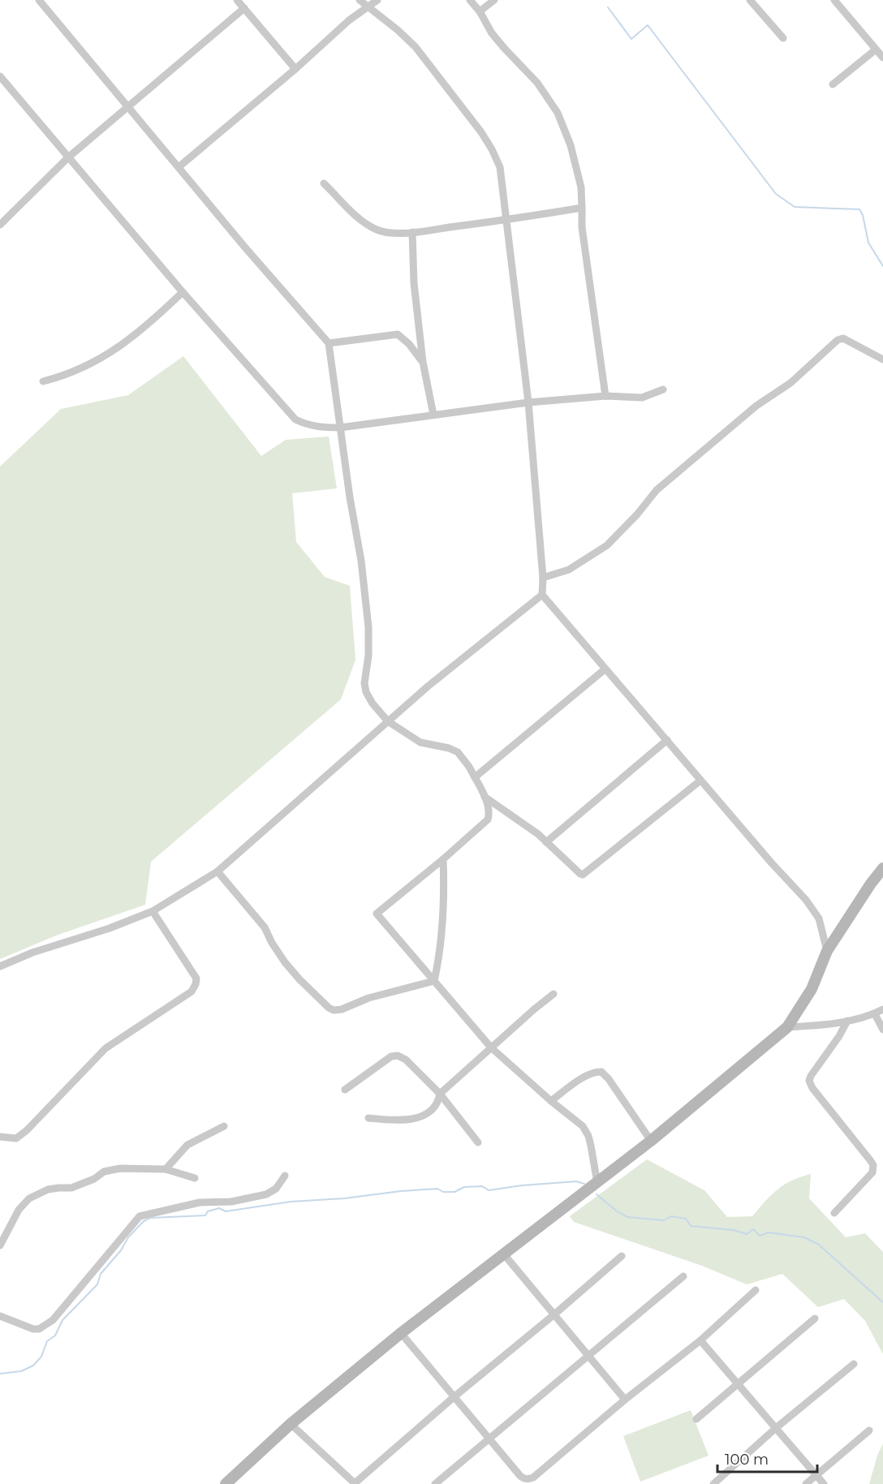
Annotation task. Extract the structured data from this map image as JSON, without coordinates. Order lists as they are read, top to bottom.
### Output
{
  "scale_bar": "100 m"
}
